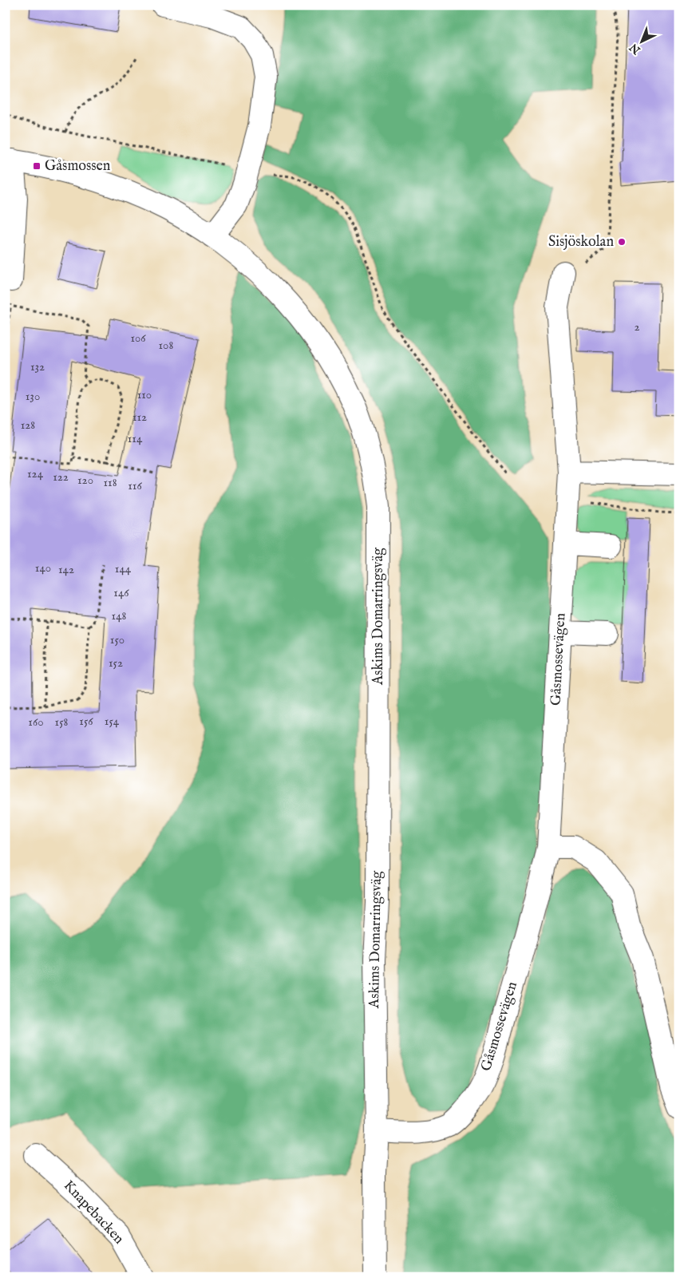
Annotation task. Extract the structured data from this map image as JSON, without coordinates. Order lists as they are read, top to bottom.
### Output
{
  "streets": {
    "street": ["Askims Domarringsväg", "Gåsmossevägen", "Knapebacken"]
  },
  "crossings": [
    ["Askims Domarringsväg", "Gåsmossevägen"]
  ],
  "places": {
    "transit": ["Gåsmossen"],
    "other": ["Sisjöskolan"]
  },
  "house_numbers": [
    "2",
    "106",
    "108",
    "132",
    "110",
    "130",
    "112",
    "128",
    "114",
    "124",
    "122",
    "120",
    "118",
    "116",
    "140",
    "144",
    "142",
    "146",
    "148",
    "150",
    "152",
    "156",
    "154",
    "160",
    "158"
  ],
  "north": "bottom left"
}
